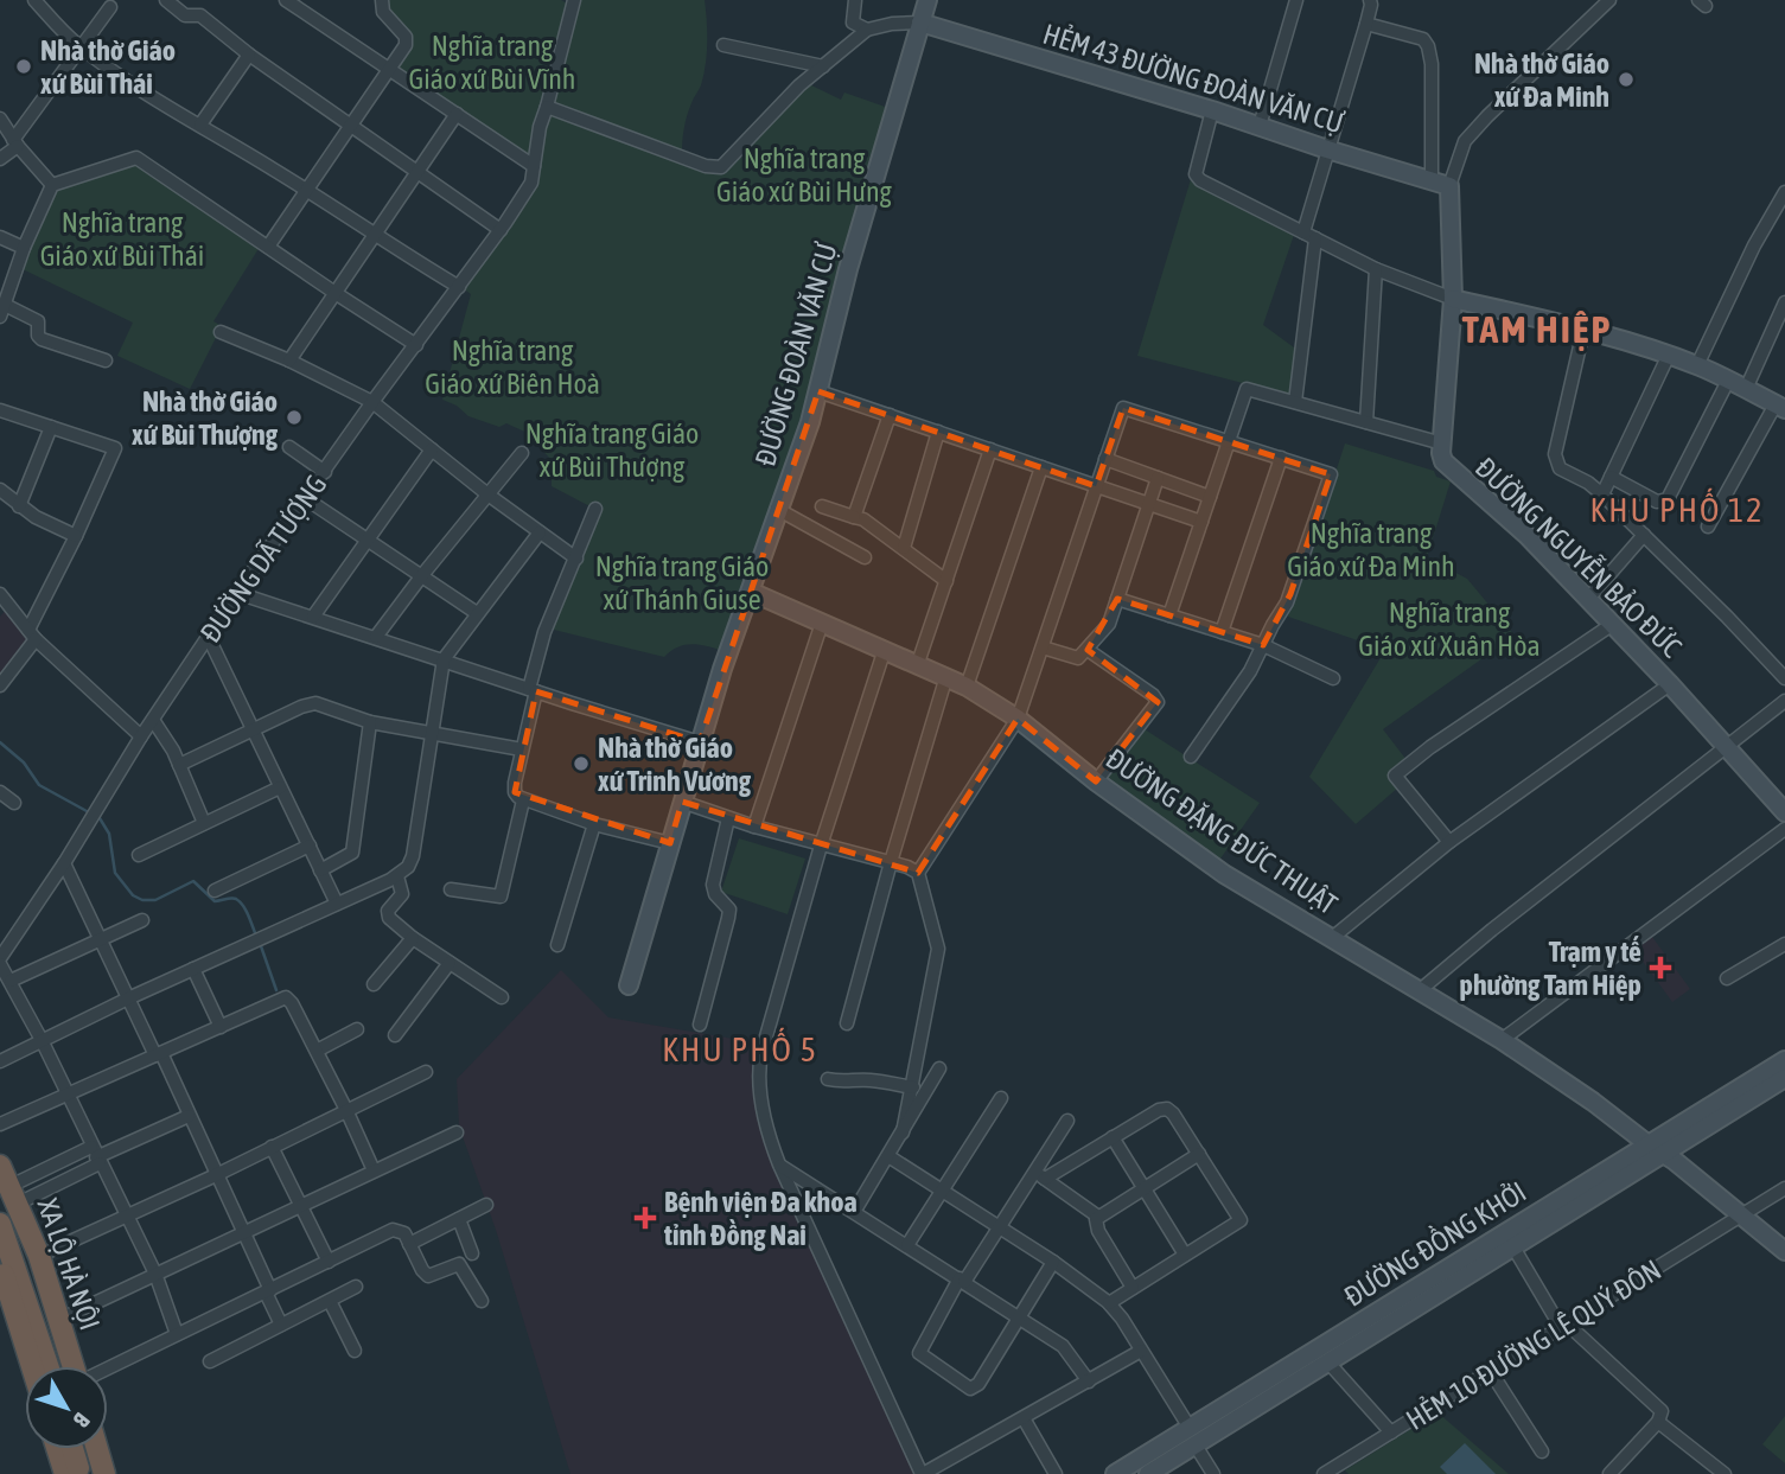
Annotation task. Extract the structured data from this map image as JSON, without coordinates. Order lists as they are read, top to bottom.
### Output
{
  "streets": {
    "highway": ["XA LỘ HÀ NỘI"],
    "street": [
      "HẺM 43 ĐƯỜNG ĐOÀN VĂN CỰ",
      "ĐƯỜNG ĐOÀN VĂN CỰ",
      "ĐƯỜNG NGUYỄN BẢO ĐỨC",
      "ĐƯỜNG DÃ TƯỢNG",
      "ĐƯỜNG ĐẶNG ĐỨC THUẬT",
      "ĐƯỜNG ĐỒNG KHỞI",
      "HẺM 10 ĐƯỜNG LÊ QUÝ ĐÔN"
    ]
  },
  "crossings": [
    ["HẺM 43 ĐƯỜNG ĐOÀN VĂN CỰ", "ĐƯỜNG ĐOÀN VĂN CỰ"],
    ["HẺM 43 ĐƯỜNG ĐOÀN VĂN CỰ", "ĐƯỜNG NGUYỄN BẢO ĐỨC"],
    ["ĐƯỜNG ĐOÀN VĂN CỰ", "ĐƯỜNG ĐẶNG ĐỨC THUẬT"],
    ["ĐƯỜNG ĐẶNG ĐỨC THUẬT", "ĐƯỜNG ĐỒNG KHỞI"],
    ["ĐƯỜNG ĐẶNG ĐỨC THUẬT", "HẺM 10 ĐƯỜNG LÊ QUÝ ĐÔN"]
  ],
  "districts": ["TAM HIỆP", "KHU PHỐ 12", "KHU PHỐ 5"],
  "parks": [
    "Nghĩa trang Giáo xứ Bùi Vĩnh",
    "Nghĩa trang Giáo xứ Bùi Hưng",
    "Nghĩa trang Giáo xứ Bùi Thái",
    "Nghĩa trang Giáo xứ Biên Hoà",
    "Nghĩa trang Giáo xứ Bùi Thượng",
    "Nghĩa trang Giáo xứ Đa Minh",
    "Nghĩa trang Giáo xứ Thánh Giuse",
    "Nghĩa trang Giáo xứ Xuân Hòa"
  ],
  "places": {
    "other": [
      "Nhà thờ Giáo xứ Bùi Thái",
      "Nhà thờ Giáo xứ Đa Minh",
      "Nhà thờ Giáo xứ Bùi Thượng",
      "Nhà thờ Giáo xứ Trinh Vương"
    ],
    "health": ["Trạm y tế phường Tam Hiệp", "Bệnh viện Đa khoa tỉnh Đồng Nai"]
  },
  "north": "bottom right"
}
